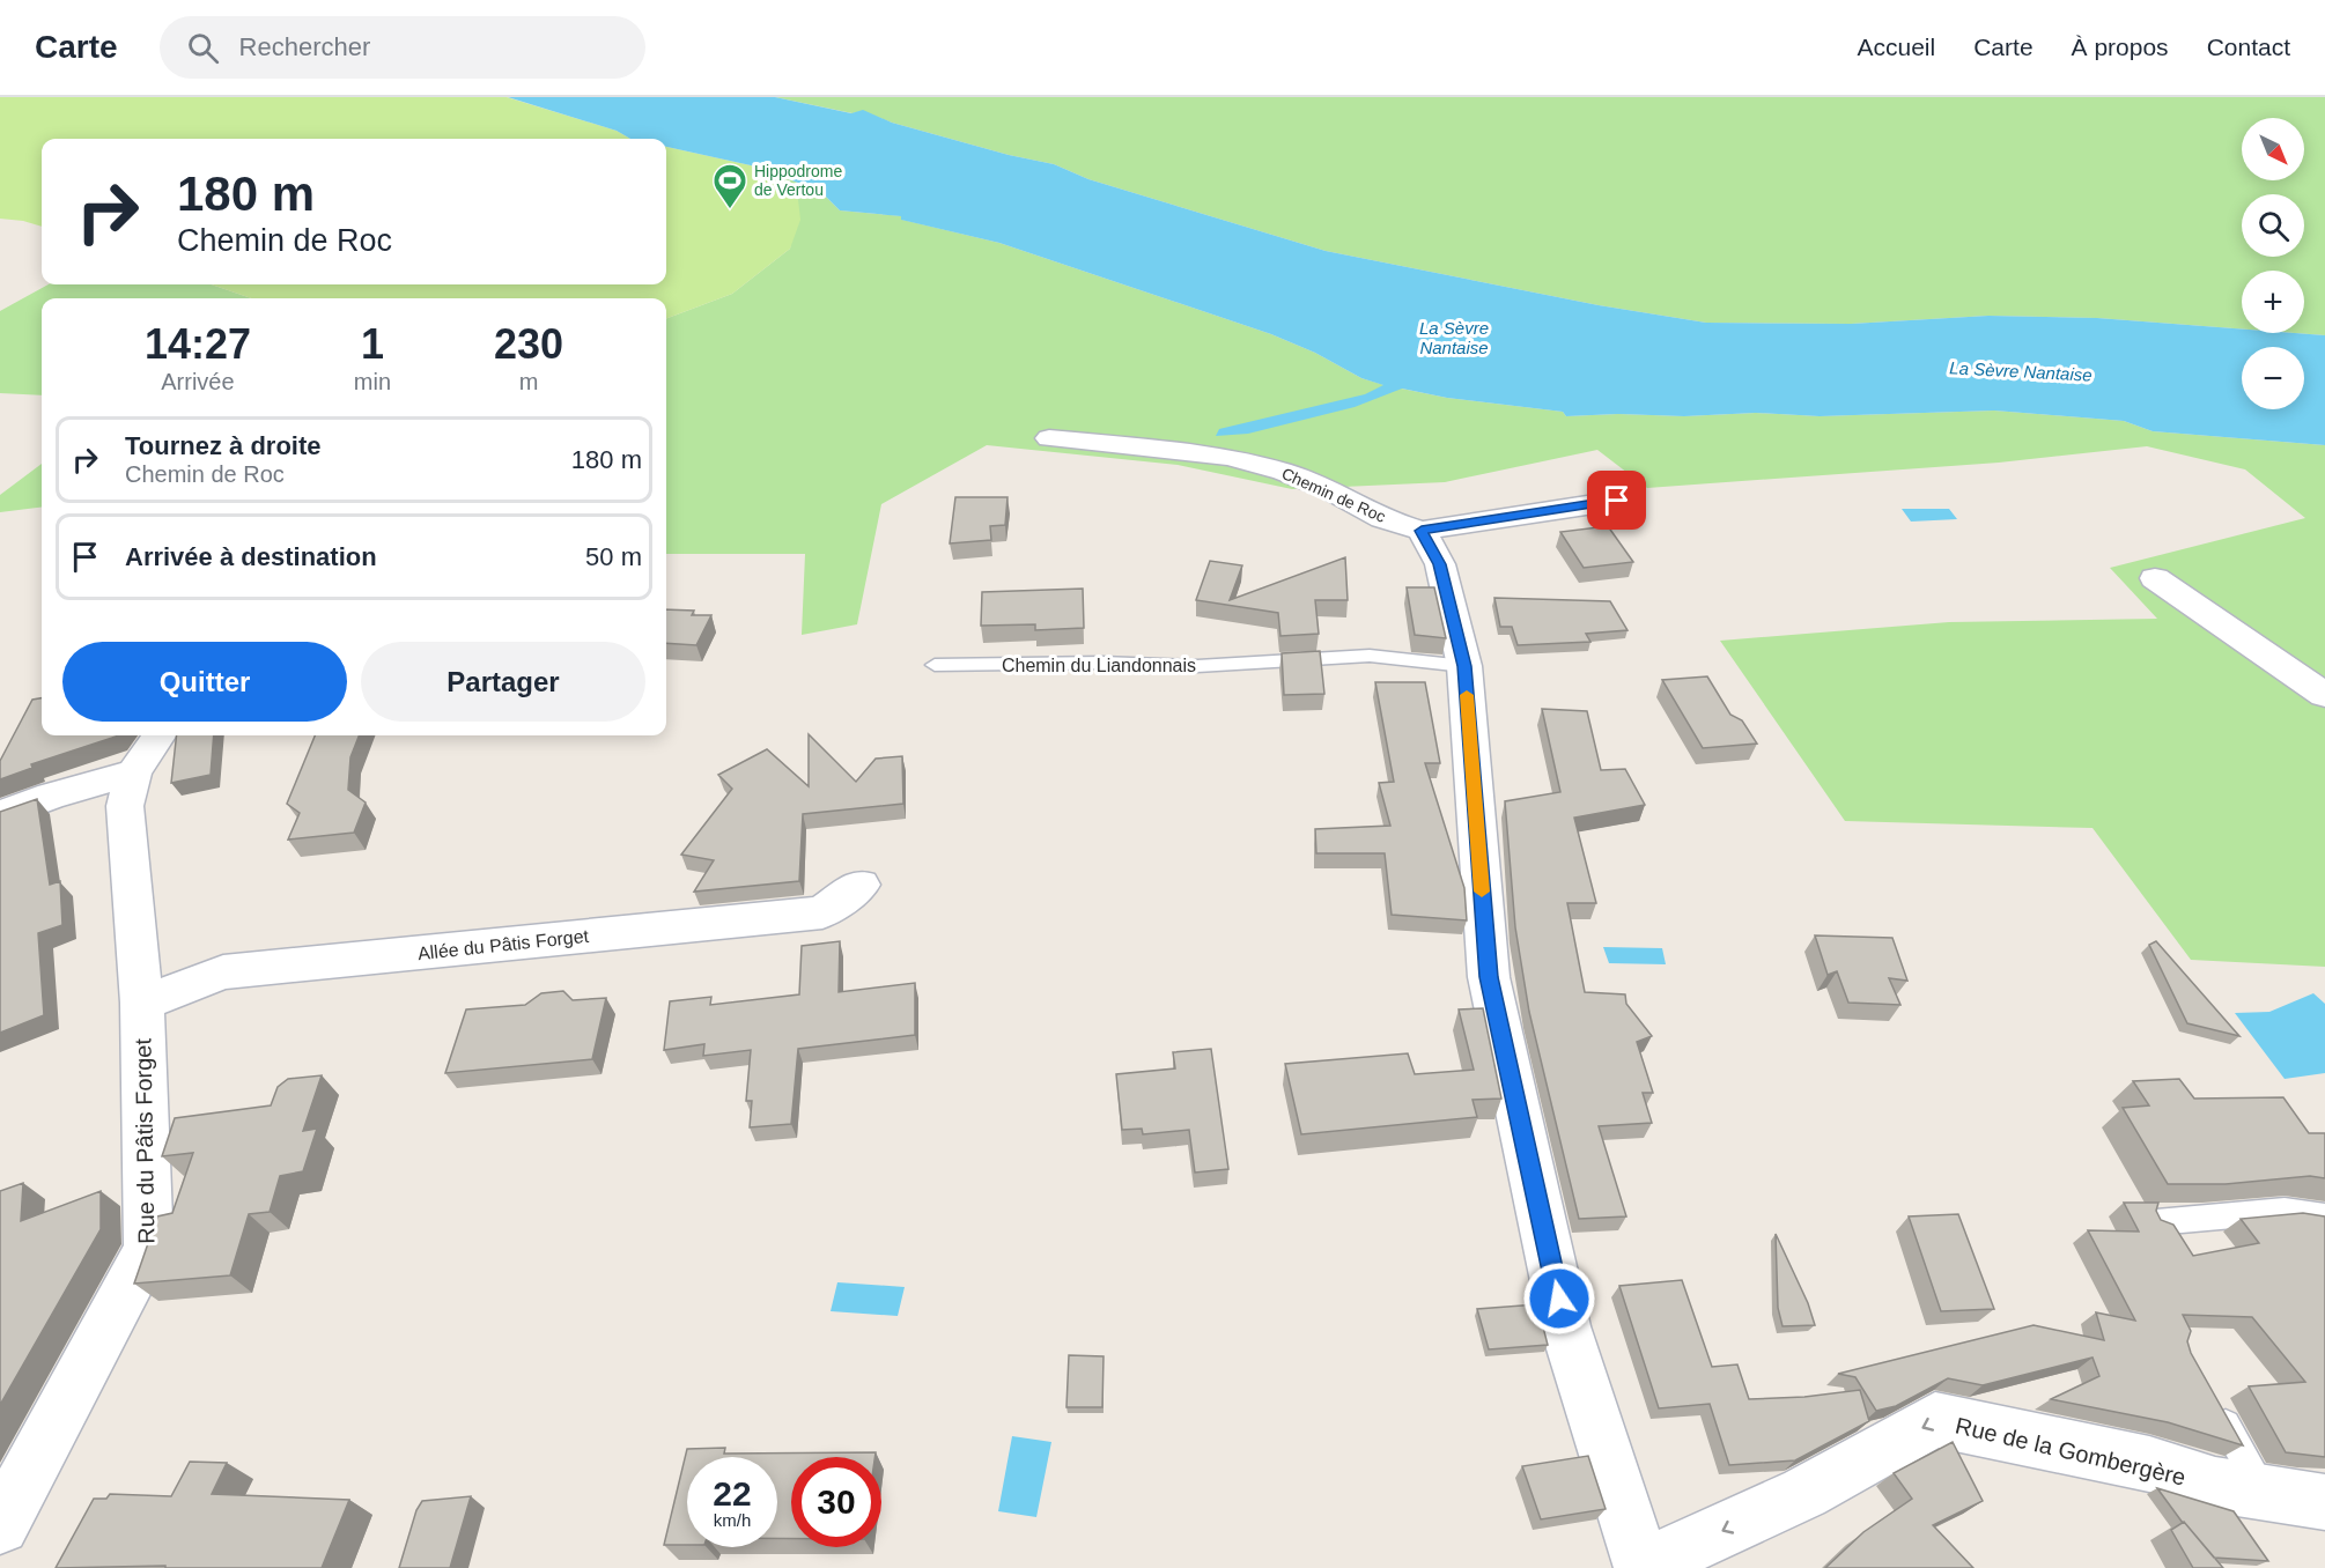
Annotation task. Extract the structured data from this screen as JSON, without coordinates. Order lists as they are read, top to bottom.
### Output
{
  "streets": {
    "street": [
      "Chemin de Roc",
      "Allée du Pâtis Forget",
      "Rue du Pâtis Forget",
      "Rue de la Gombergère"
    ],
    "lane": ["Chemin du Liandonnais"]
  },
  "crossings": [
    ["Allée du Pâtis Forget", "Rue du Pâtis Forget"]
  ],
  "one_way": ["Rue de la Gombergère"],
  "water": ["La Sèvre Nantaise"],
  "places": {
    "sports": ["Hippodrome de Vertou"]
  },
  "north": "bottom right",
  "page": {
    "header": "Carte",
    "search": "Rechercher",
    "nav": [
      "Accueil",
      "Carte",
      "À propos",
      "Contact"
    ],
    "map_buttons": ["+", "−"],
    "turn": ["180 m", "Chemin de Roc"],
    "eta": [
      "14:27",
      "Arrivée",
      "1",
      "min",
      "230",
      "m"
    ],
    "list": [
      {
        "name": "Tournez à droite",
        "note": "Chemin de Roc",
        "value": "180 m"
      },
      {
        "name": "Arrivée à destination",
        "value": "50 m"
      }
    ],
    "buttons": ["Quitter", "Partager"],
    "speed": "22 km/h",
    "limit": "30"
  }
}
